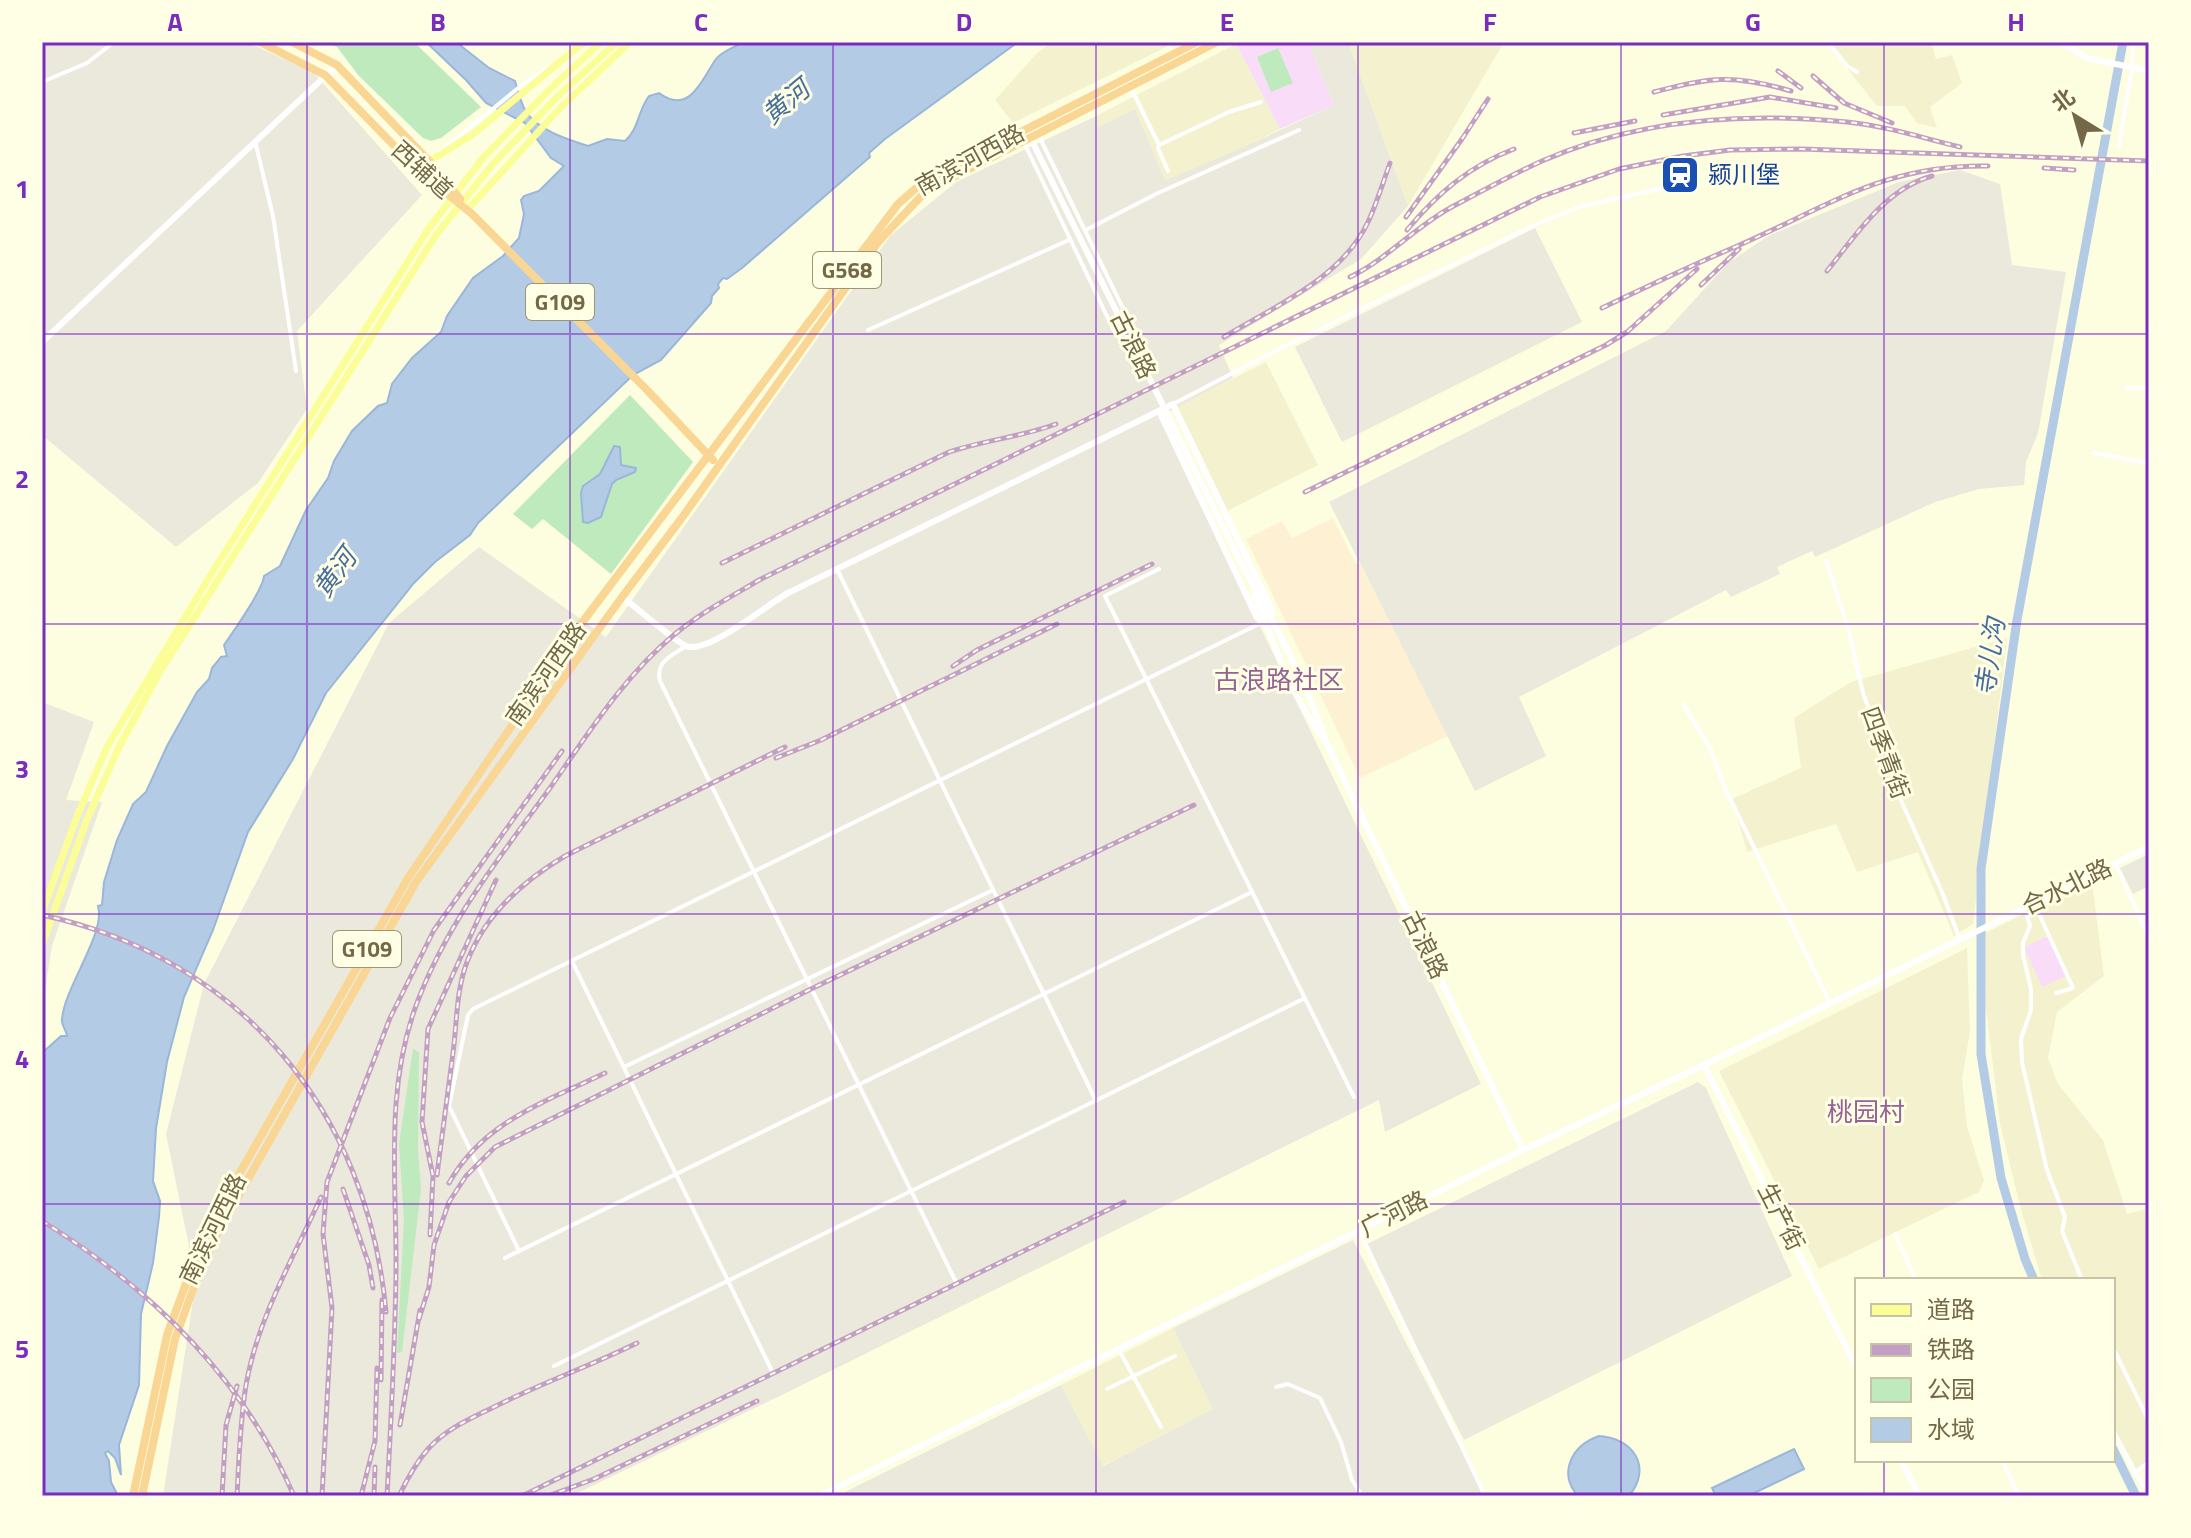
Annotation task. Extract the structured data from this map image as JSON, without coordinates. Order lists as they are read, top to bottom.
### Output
{
  "streets": {
    "highway": [
      "南滨河西路",
      "西辅道",
      "G568",
      "G109"
    ],
    "street": [
      "古浪路",
      "四季青街",
      "合水北路",
      "广河路",
      "生产街"
    ]
  },
  "crossings": [
    ["南滨河西路", "G109"],
    ["南滨河西路", "古浪路"],
    ["西辅道", "G109"],
    ["古浪路", "广河路"],
    ["四季青街", "广河路"],
    ["合水北路", "广河路"],
    ["广河路", "生产街"]
  ],
  "districts": ["古浪路社区", "桃园村"],
  "water": ["黄河", "寺儿沟"],
  "places": {
    "station": ["颍川堡"]
  },
  "legend": [
    "道路",
    "铁路",
    "公园",
    "水域"
  ],
  "north": "top left",
  "grid": {
    "columns": [
      "A",
      "B",
      "C",
      "D",
      "E",
      "F",
      "G",
      "H"
    ],
    "rows": [
      "1",
      "2",
      "3",
      "4",
      "5"
    ]
  }
}
